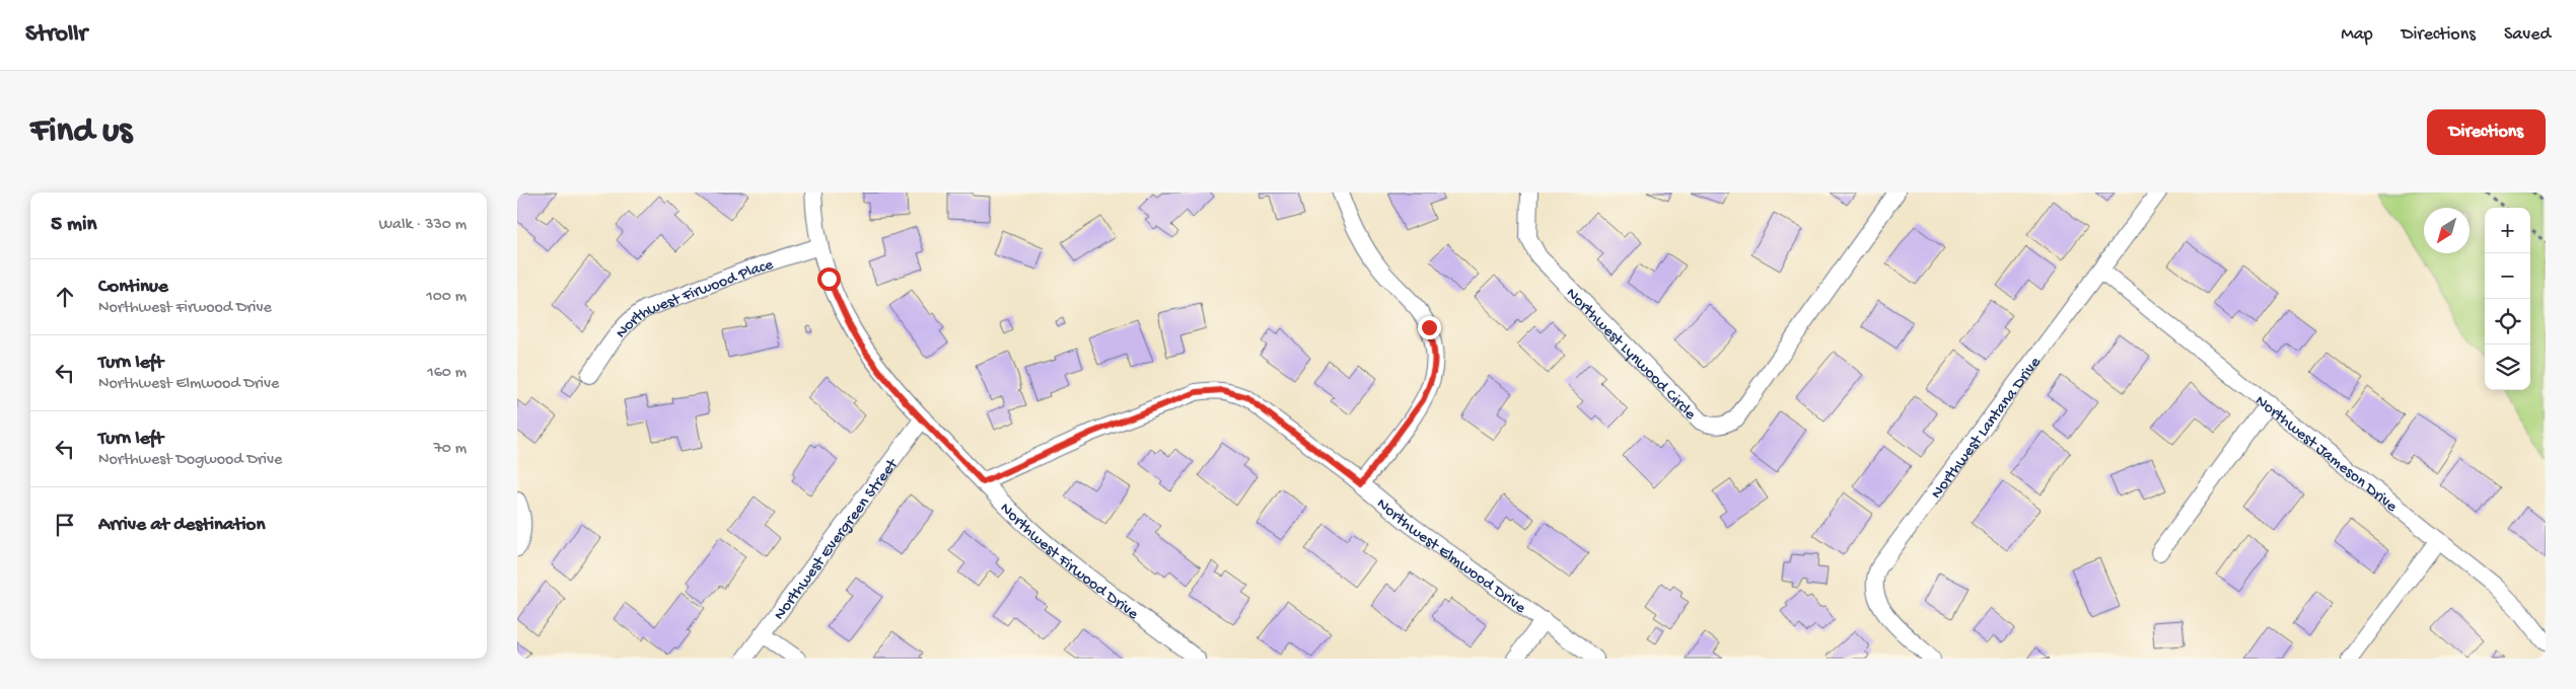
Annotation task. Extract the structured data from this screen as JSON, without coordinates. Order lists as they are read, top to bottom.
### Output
{
  "streets": {
    "street": [
      "Northwest Firwood Place",
      "Northwest Lynwood Circle",
      "Northwest Lantana Drive",
      "Northwest Jameson Drive",
      "Northwest Evergreen Street",
      "Northwest Elmwood Drive",
      "Northwest Firwood Drive"
    ]
  },
  "crossings": [
    ["Northwest Firwood Place", "Northwest Firwood Drive"],
    ["Northwest Lantana Drive", "Northwest Jameson Drive"],
    ["Northwest Evergreen Street", "Northwest Firwood Drive"],
    ["Northwest Elmwood Drive", "Northwest Firwood Drive"]
  ],
  "north": "bottom left",
  "page": {
    "header": "Strollr",
    "nav": ["Map", "Directions", "Saved"],
    "buttons": "Directions",
    "title": "Find us",
    "heading": ["5 min", "Walk · 330 m"],
    "map_buttons": ["+", "−"],
    "list": [
      ["Continue", "Northwest Firwood Drive", "100 m"],
      ["Turn left", "Northwest Elmwood Drive", "160 m"],
      ["Turn left", "Northwest Dogwood Drive", "70 m"],
      "Arrive at destination"
    ]
  }
}
